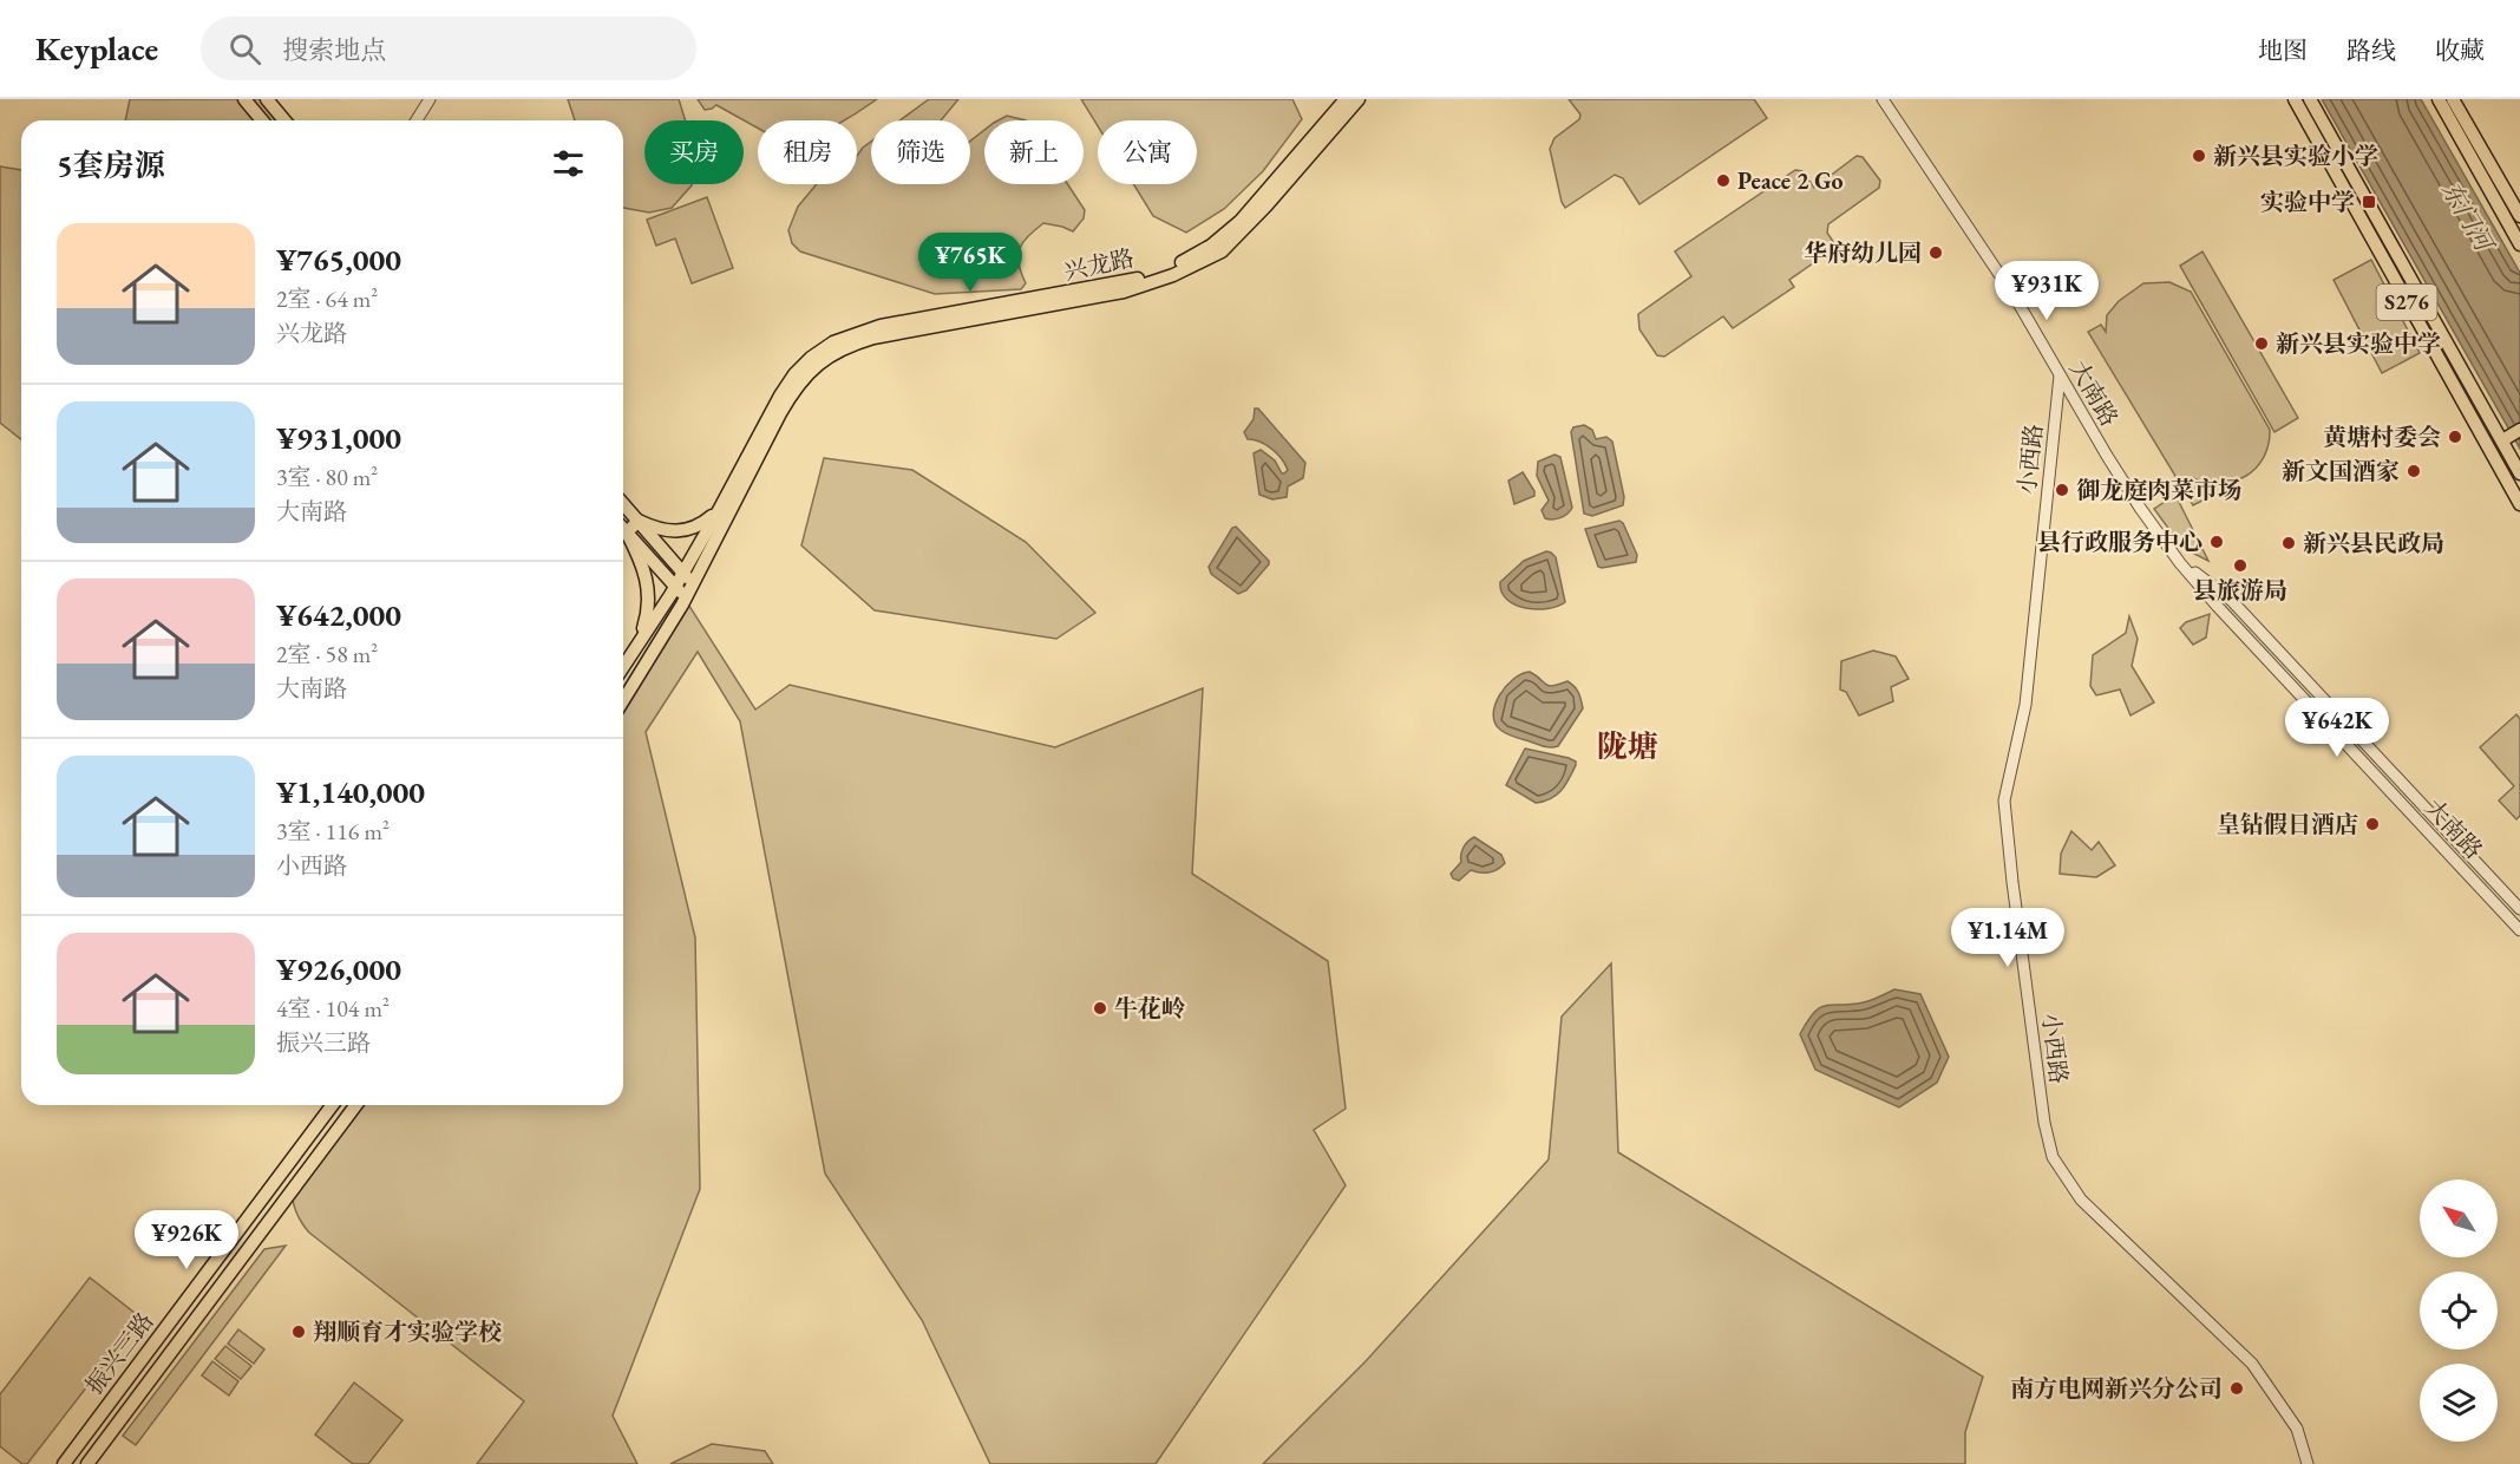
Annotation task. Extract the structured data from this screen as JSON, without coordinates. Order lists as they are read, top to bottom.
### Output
{
  "streets": {
    "main road": ["兴龙路", "S276", "振兴三路"],
    "street": ["大南路", "小西路"]
  },
  "crossings": [
    ["大南路", "小西路"]
  ],
  "districts": ["陇塘"],
  "water": ["东门河"],
  "places": {
    "other": [
      "新兴县实验小学",
      "Peace 2 Go",
      "华府幼儿园",
      "新兴县实验中学",
      "黄塘村委会",
      "新文国酒家",
      "御龙庭肉菜市场",
      "县行政服务中心",
      "新兴县民政局",
      "县旅游局",
      "皇钻假日酒店",
      "牛花岭",
      "翔顺育才实验学校",
      "南方电网新兴分公司"
    ],
    "transit": ["实验中学"]
  },
  "north": "top left",
  "page": {
    "header": "Keyplace",
    "search": "搜索地点",
    "nav": ["地图", "路线", "收藏"],
    "chip": [
      "买房",
      "租房",
      "筛选",
      "新上",
      "公寓"
    ],
    "heading": "5套房源",
    "list": [
      {
        "name": "¥765,000",
        "note": "2室 · 64 m² · 兴龙路"
      },
      {
        "name": "¥931,000",
        "note": "3室 · 80 m² · 大南路"
      },
      {
        "name": "¥642,000",
        "note": "2室 · 58 m² · 大南路"
      },
      {
        "name": "¥1,140,000",
        "note": "3室 · 116 m² · 小西路"
      },
      {
        "name": "¥926,000",
        "note": "4室 · 104 m² · 振兴三路"
      }
    ],
    "price": [
      "¥765K",
      "¥931K",
      "¥642K",
      "¥1.14M",
      "¥926K"
    ]
  }
}
